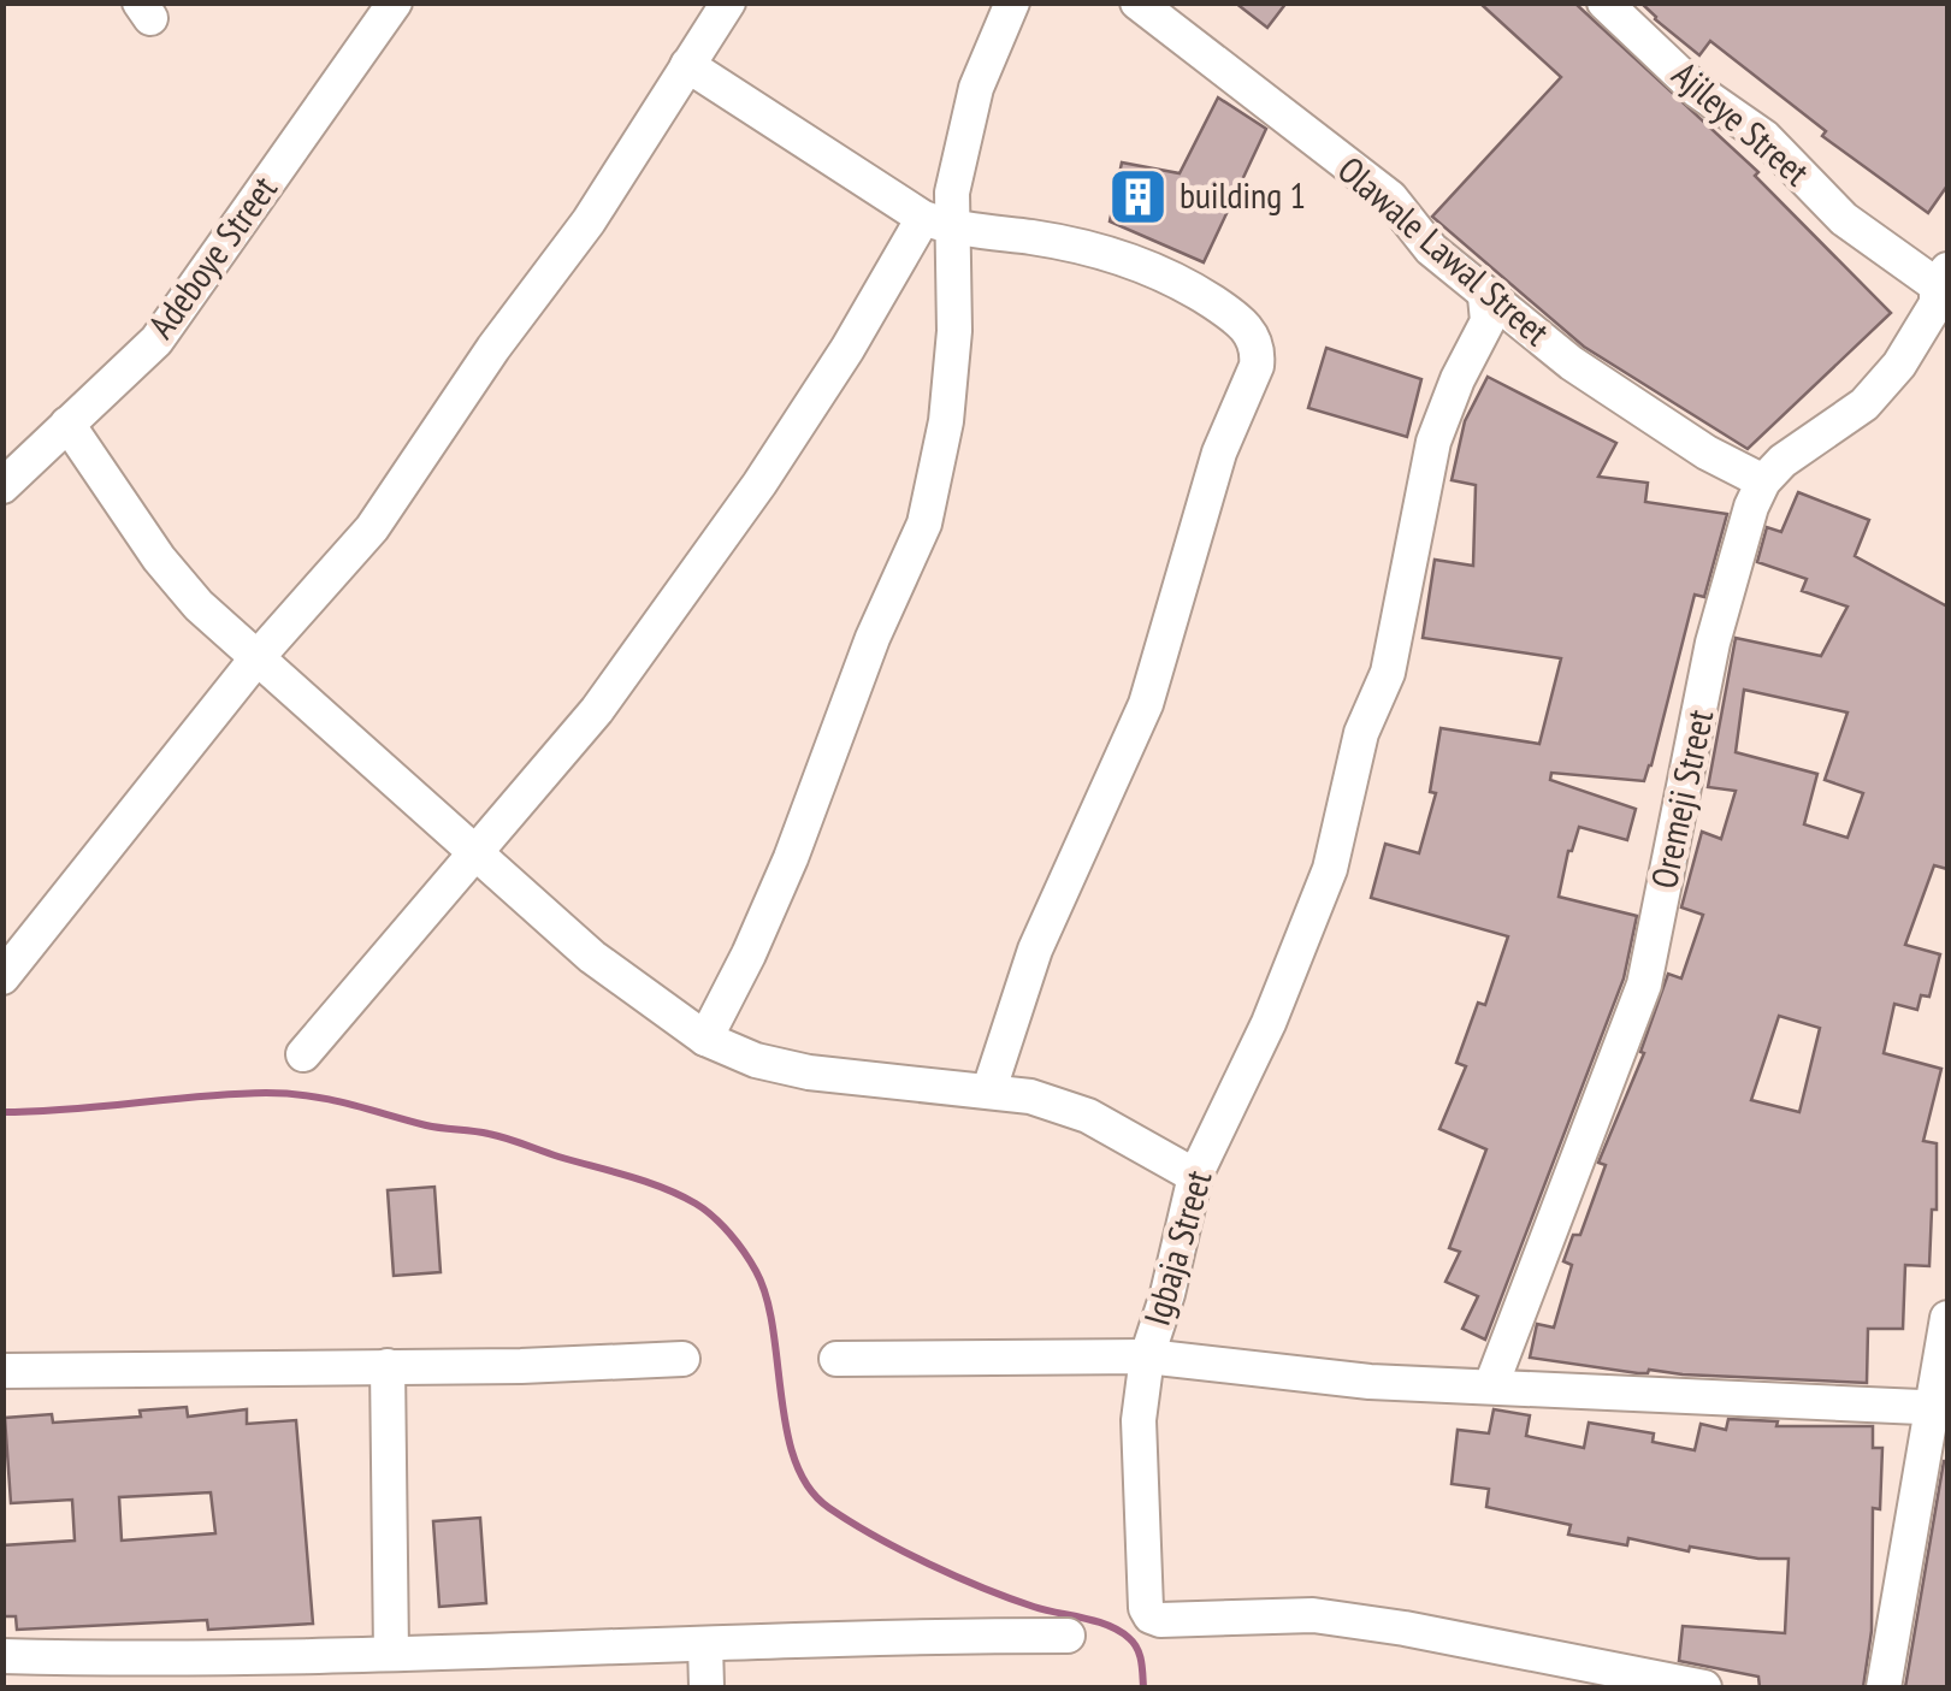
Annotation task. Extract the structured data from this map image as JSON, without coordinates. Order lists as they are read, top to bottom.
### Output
{
  "streets": {
    "street": [
      "Ajileye Street",
      "Olawale Lawal Street",
      "Adeboye Street",
      "Oremeji Street",
      "Igbaja Street"
    ]
  },
  "crossings": [
    ["Ajileye Street", "Oremeji Street"],
    ["Olawale Lawal Street", "Oremeji Street"],
    ["Olawale Lawal Street", "Igbaja Street"]
  ],
  "places": {
    "building": ["building 1"]
  }
}
